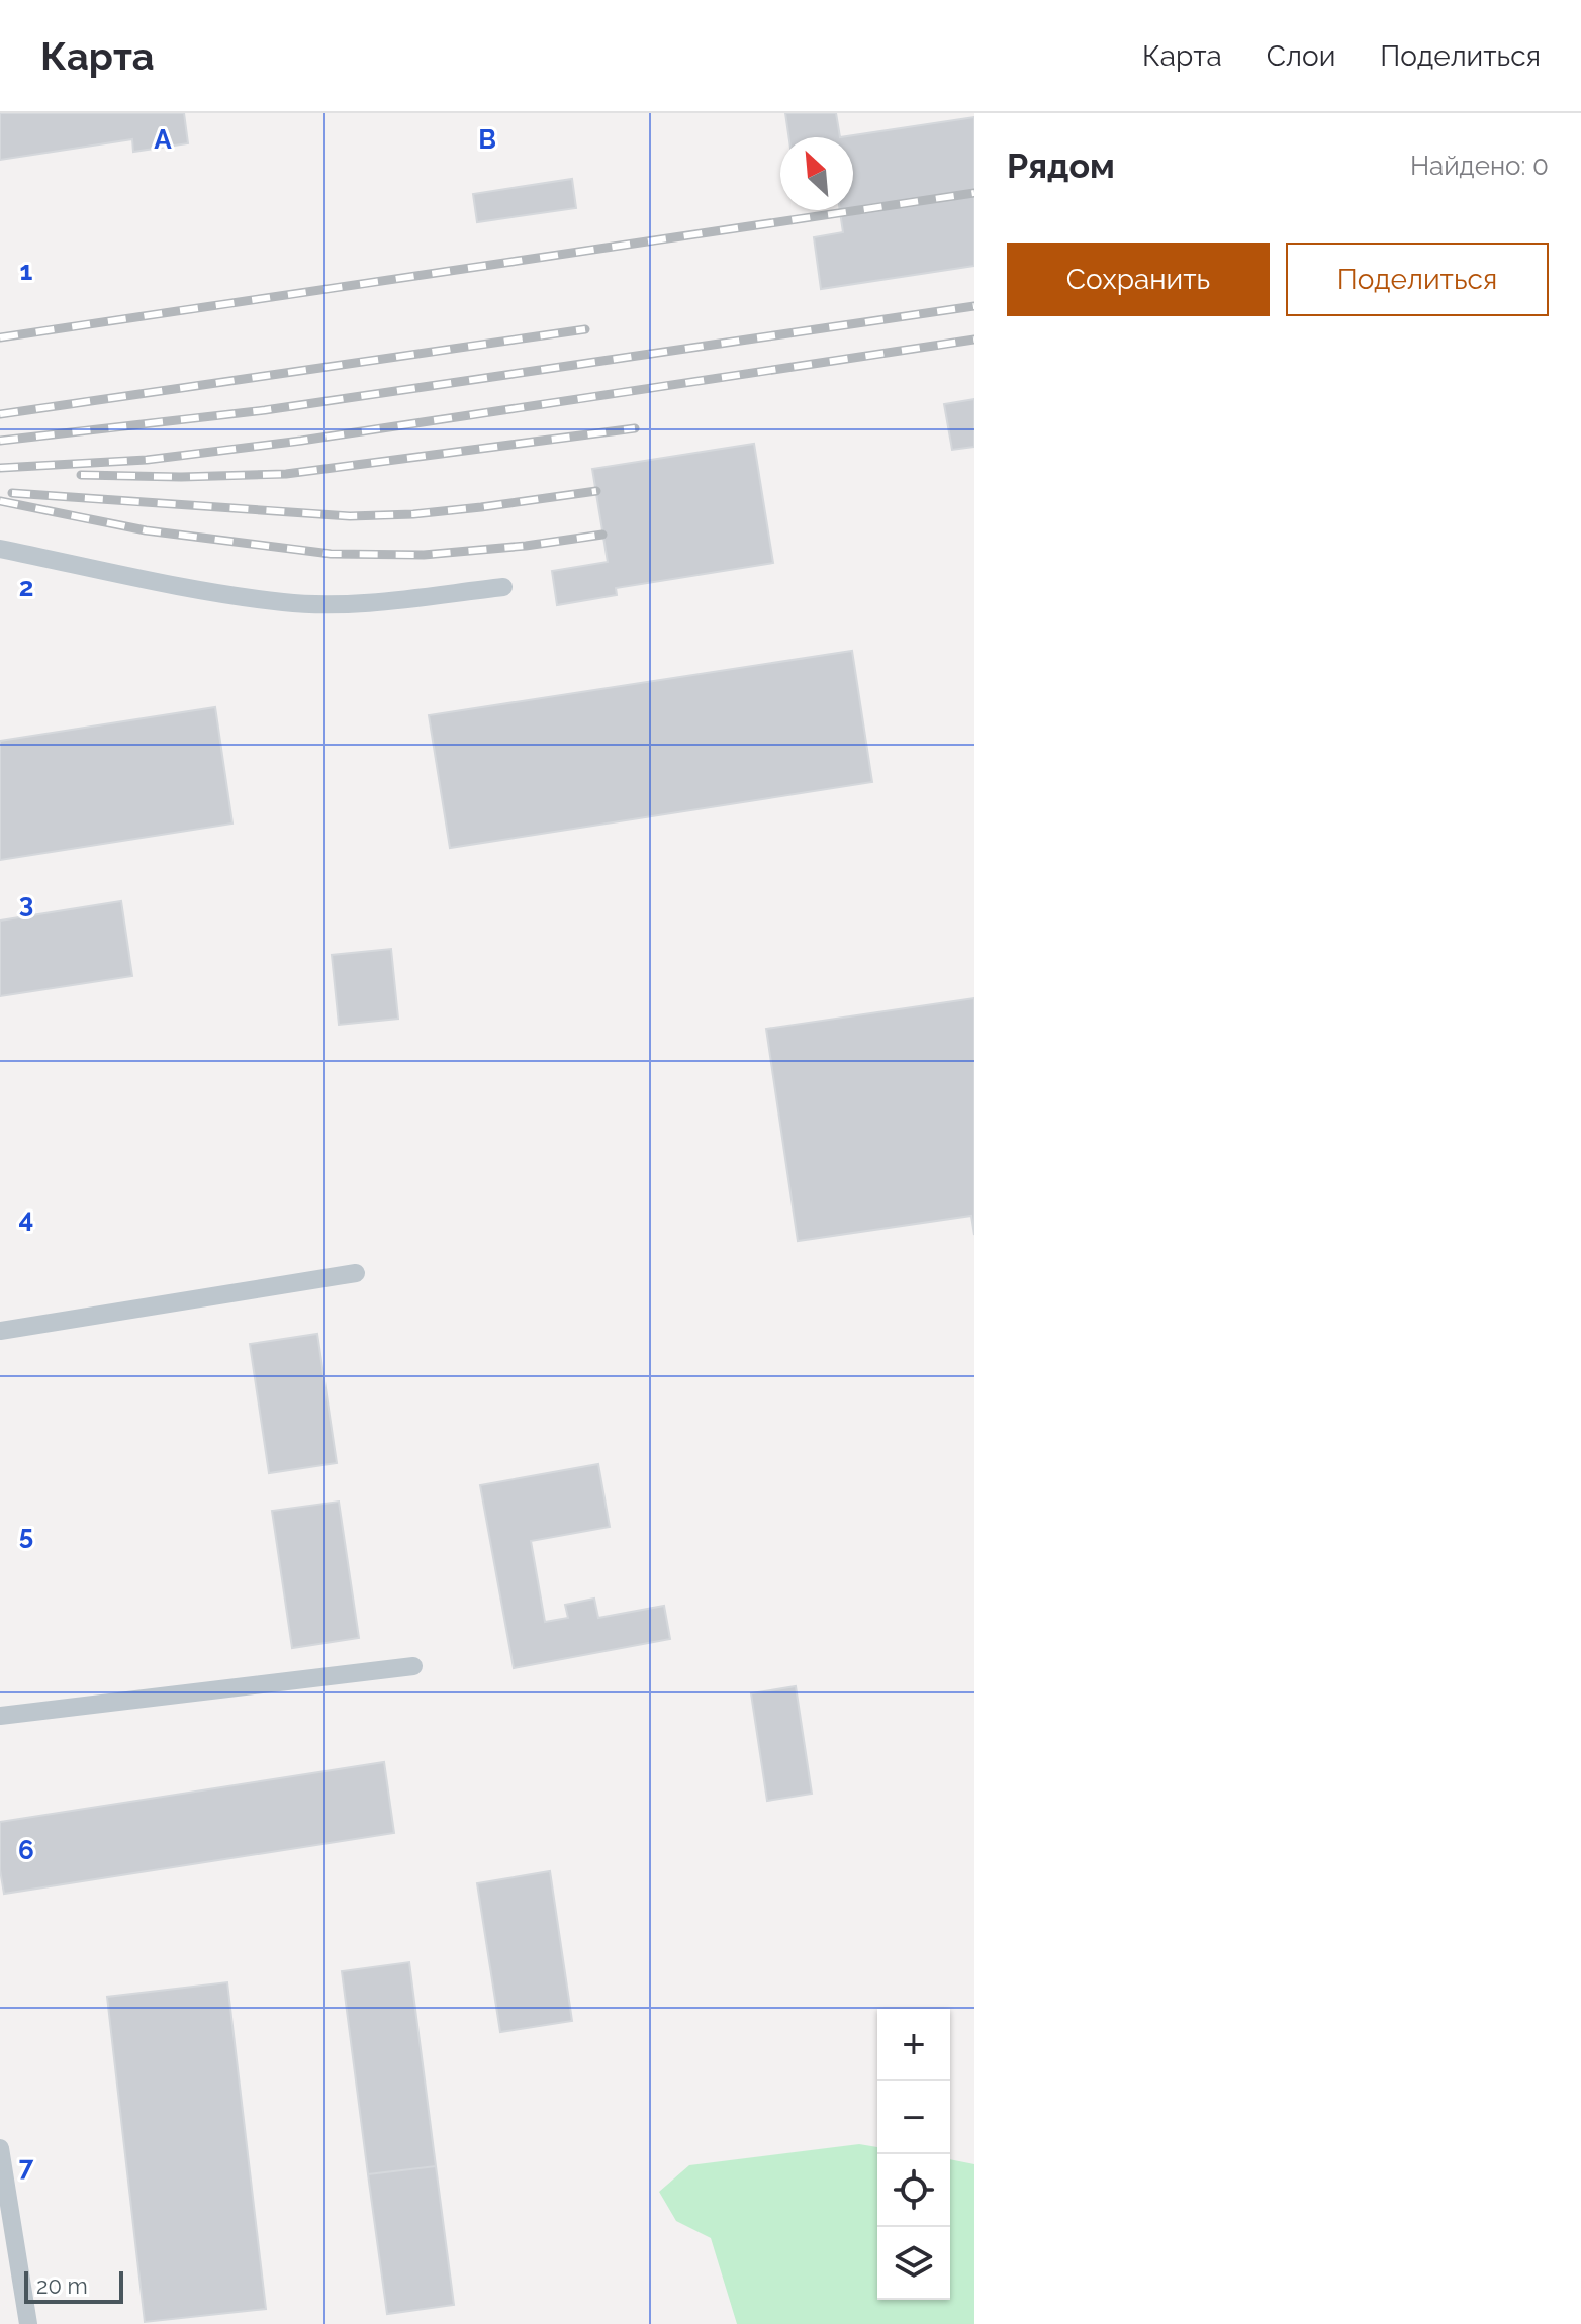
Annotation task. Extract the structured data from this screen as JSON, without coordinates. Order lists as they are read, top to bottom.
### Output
{
  "scale_bar": "20 m",
  "north": "top left",
  "page": {
    "header": "Карта",
    "nav": ["Карта", "Слои", "Поделиться"],
    "heading": ["Рядом", "Найдено: 0"],
    "buttons": ["Сохранить", "Поделиться"],
    "map_buttons": ["+", "−"],
    "scale": "20 m"
  },
  "grid": {
    "columns": ["A", "B"],
    "rows": [
      "1",
      "2",
      "3",
      "4",
      "5",
      "6",
      "7"
    ]
  }
}
